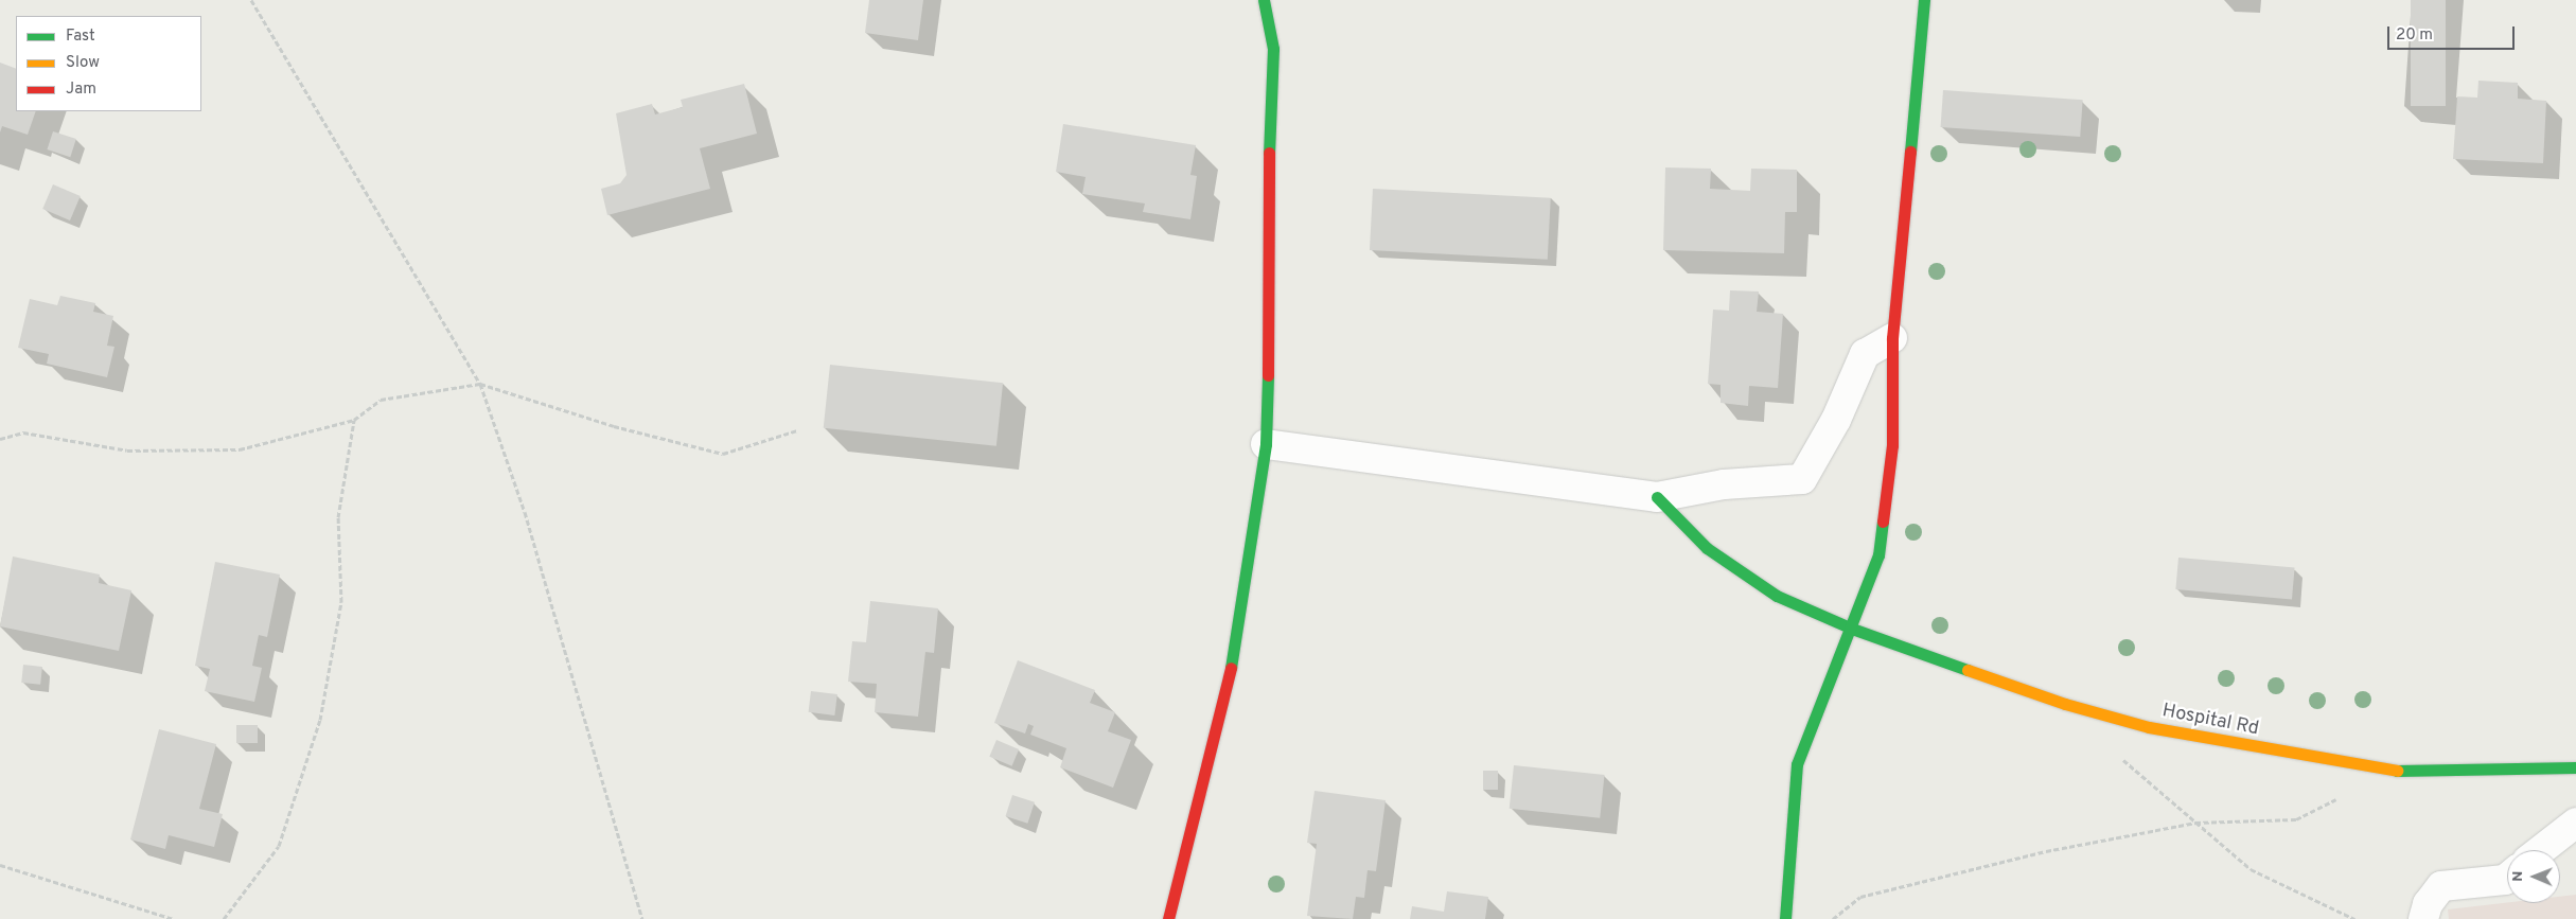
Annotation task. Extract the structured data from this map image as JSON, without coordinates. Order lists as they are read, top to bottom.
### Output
{
  "streets": {
    "street": ["Hospital Rd"]
  },
  "legend": ["Fast", "Slow", "Jam"],
  "scale_bar": "20 m",
  "north": "left"
}
